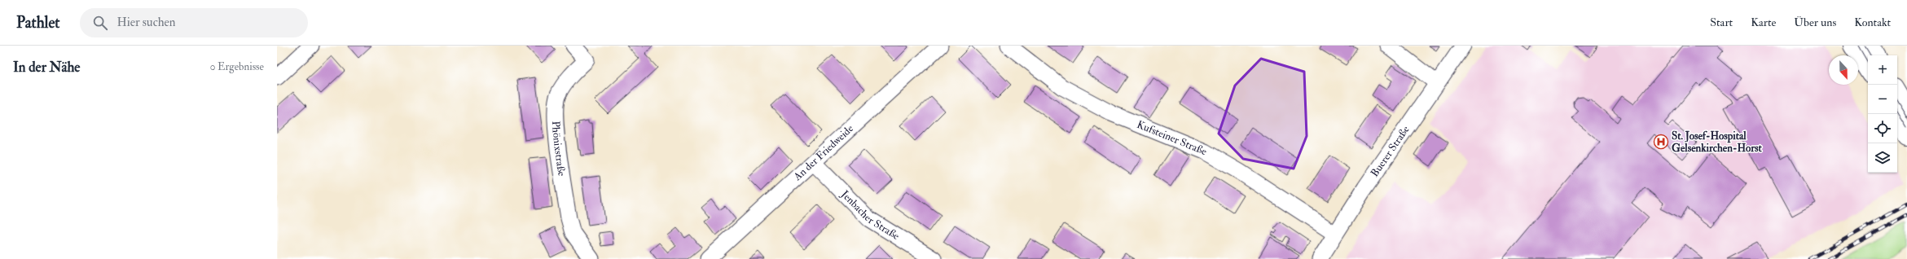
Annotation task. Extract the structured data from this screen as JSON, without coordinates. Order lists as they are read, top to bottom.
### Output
{
  "streets": {
    "street": [
      "Kufsteiner Straße",
      "Phönixstraße",
      "Buerer Straße",
      "An der Friedweide",
      "Jenbacher Straße"
    ]
  },
  "crossings": [
    ["Kufsteiner Straße", "Buerer Straße"],
    ["An der Friedweide", "Jenbacher Straße"]
  ],
  "places": {
    "hospital": ["St. Josef-Hospital Gelsenkirchen-Horst"]
  },
  "north": "bottom",
  "page": {
    "header": "Pathlet",
    "search": "Hier suchen",
    "nav": [
      "Start",
      "Karte",
      "Über uns",
      "Kontakt"
    ],
    "heading": ["In der Nähe", "0 Ergebnisse"],
    "map_buttons": ["+", "−"]
  }
}
